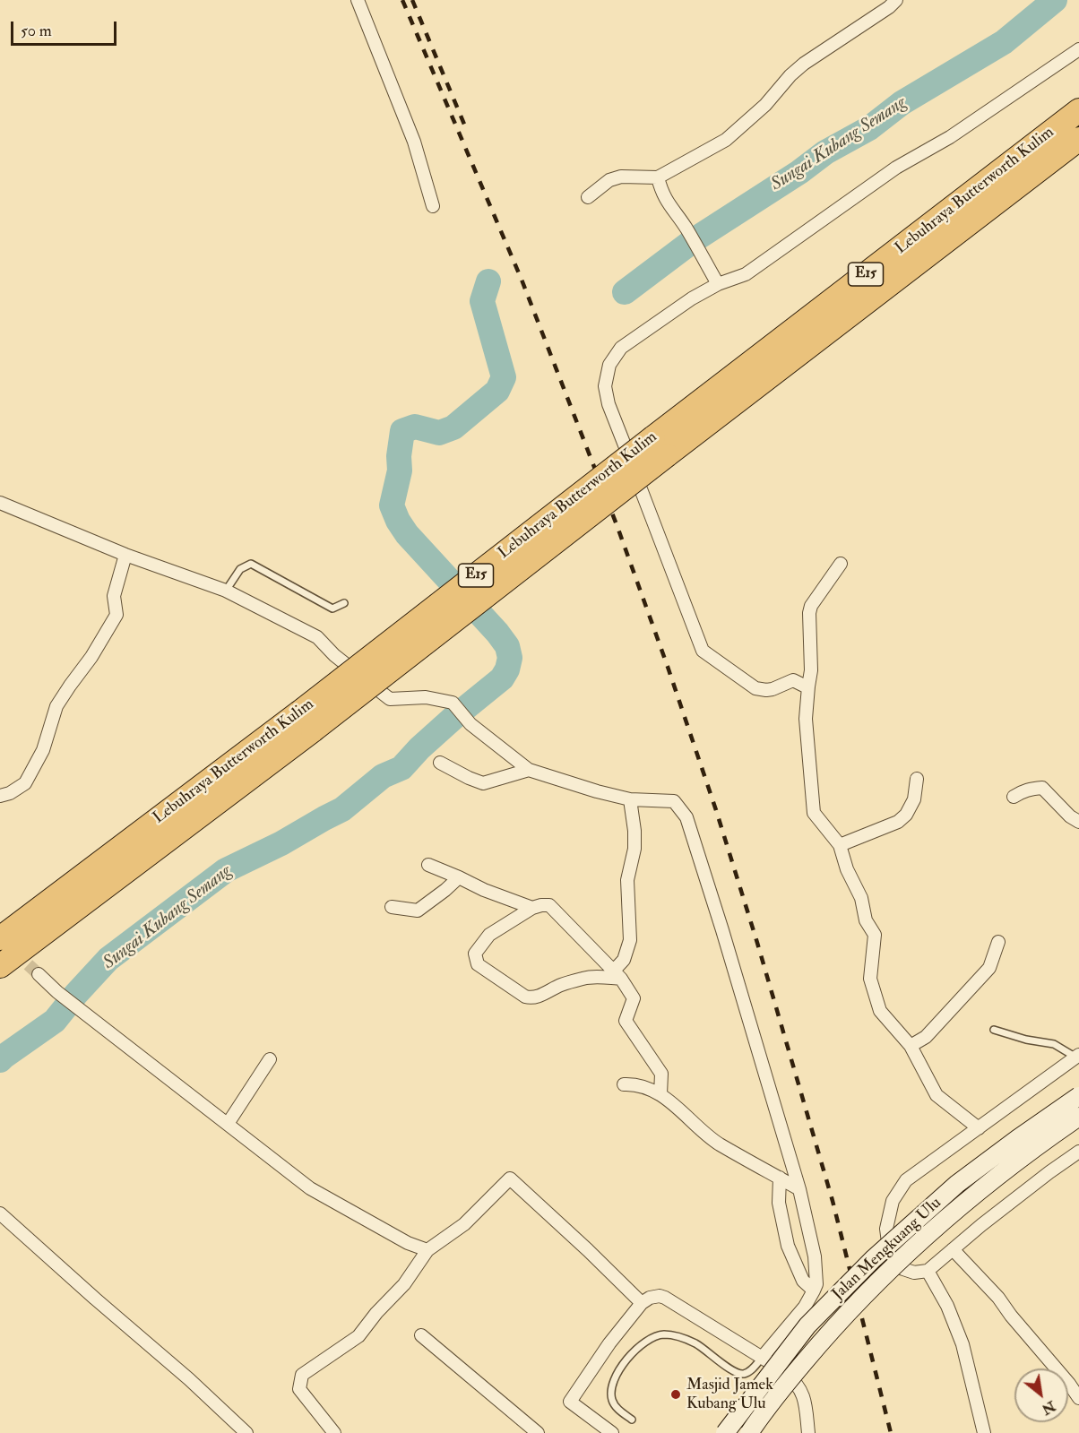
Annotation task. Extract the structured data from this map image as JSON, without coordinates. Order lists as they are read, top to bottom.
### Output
{
  "streets": {
    "highway": ["Lebuhraya Butterworth Kulim", "E15"],
    "main road": ["Jalan Mengkuang Ulu"]
  },
  "water": ["Sungai Kubang Semang"],
  "places": ["Masjid Jamek Kubang Ulu"],
  "scale_bar": "50 m",
  "north": "bottom right"
}
